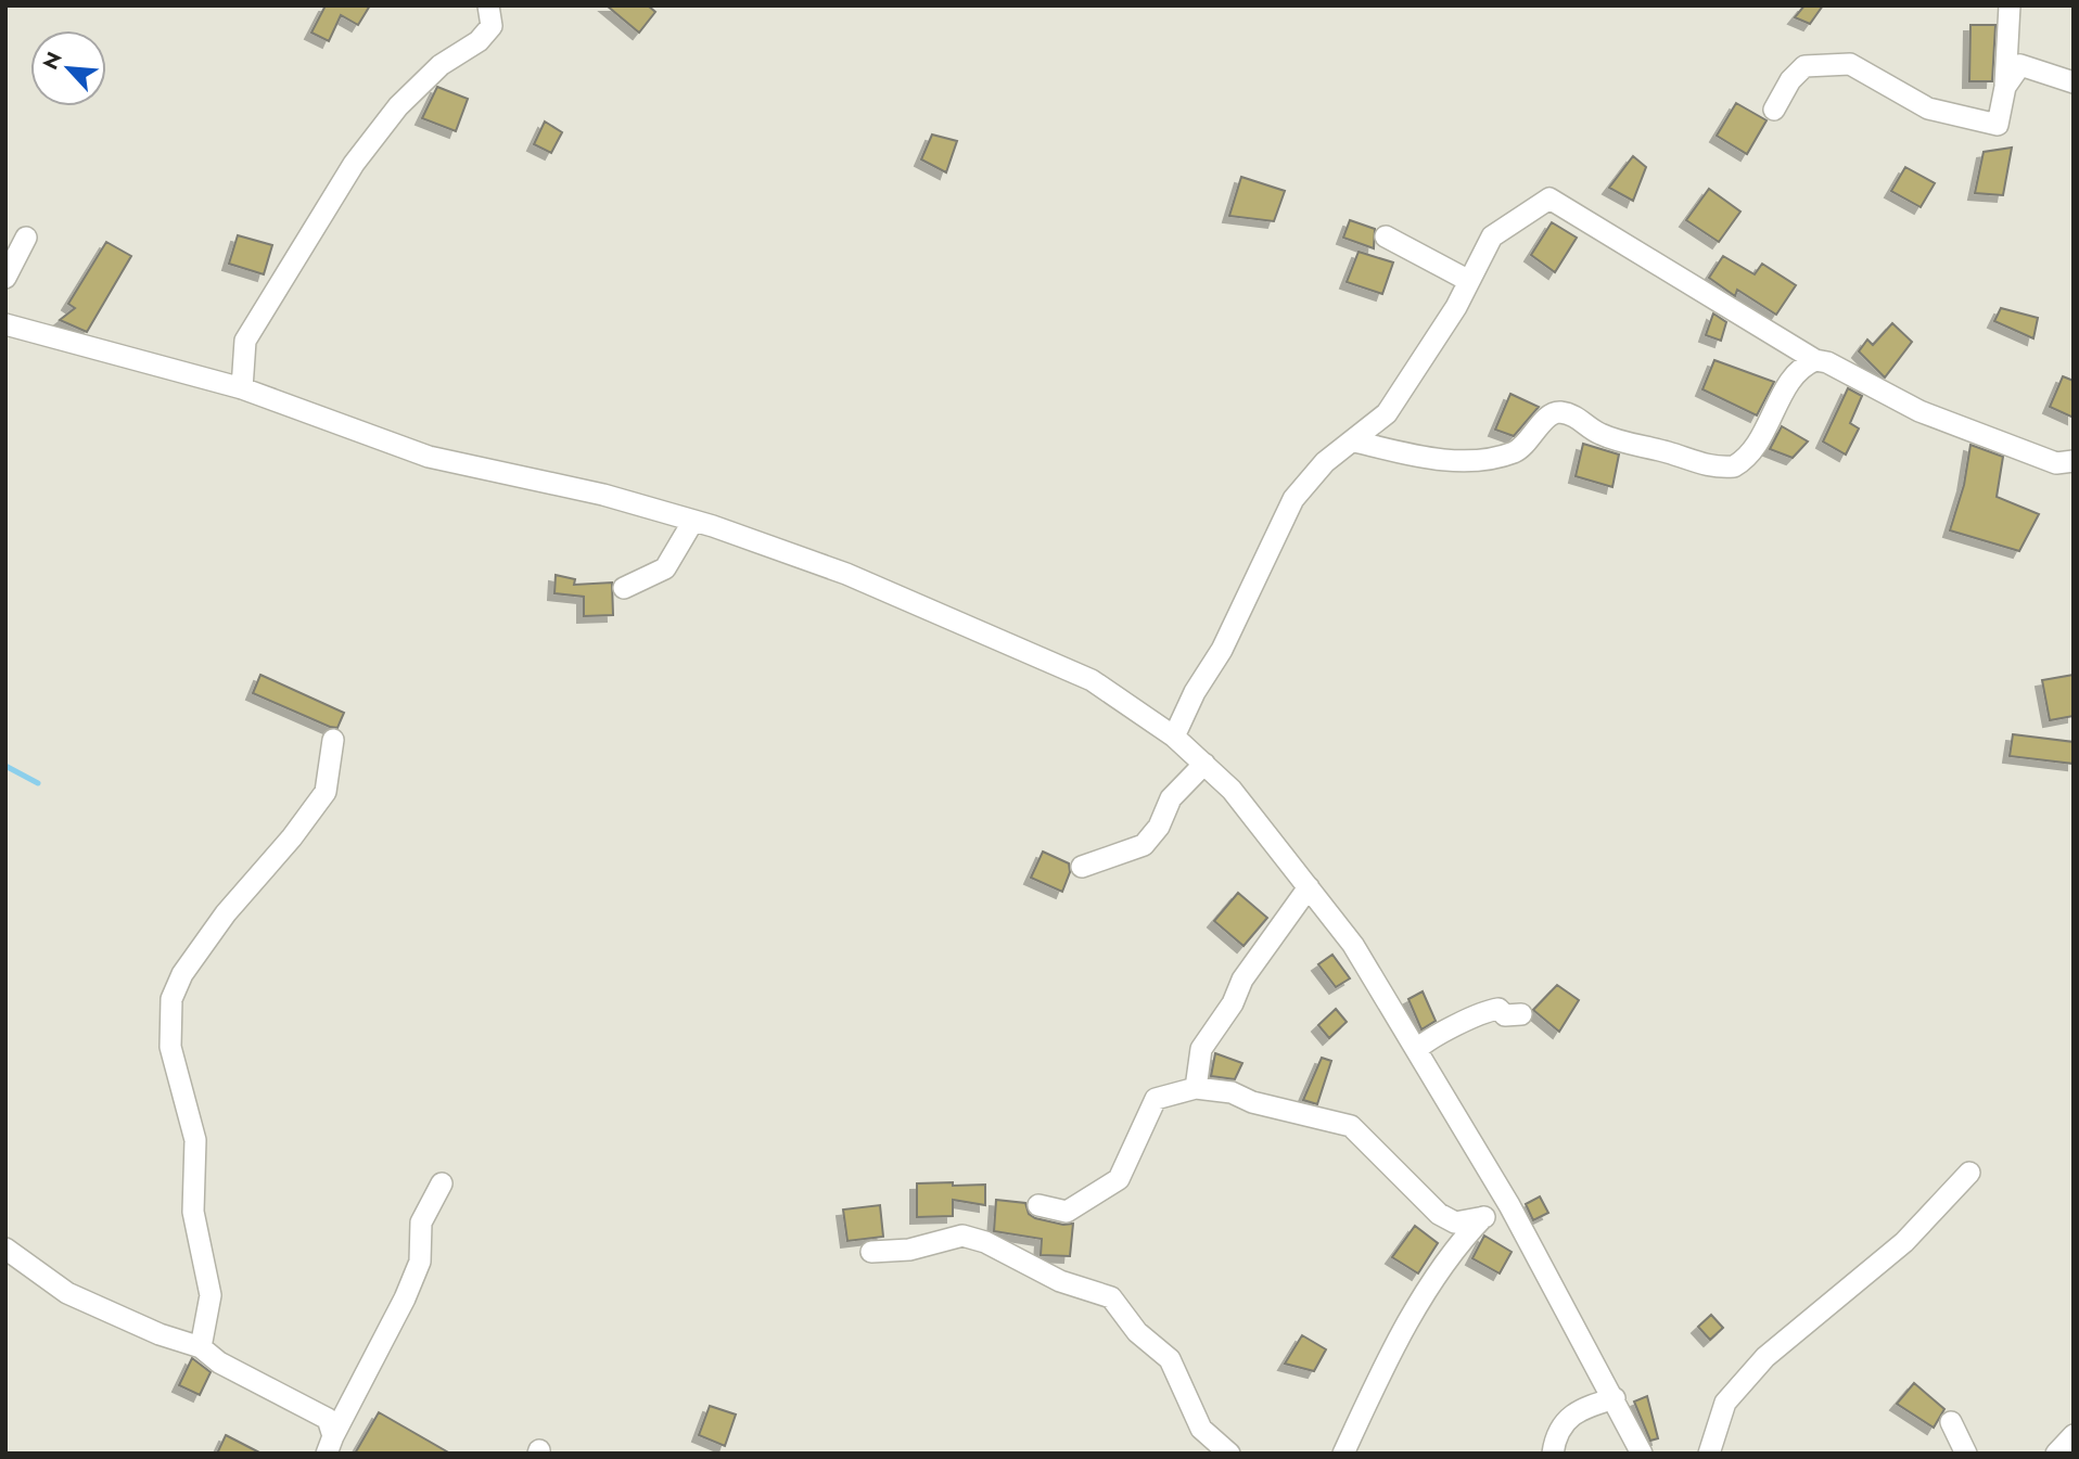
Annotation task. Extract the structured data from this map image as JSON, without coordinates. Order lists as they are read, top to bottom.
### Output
{
  "north": "top left"
}
